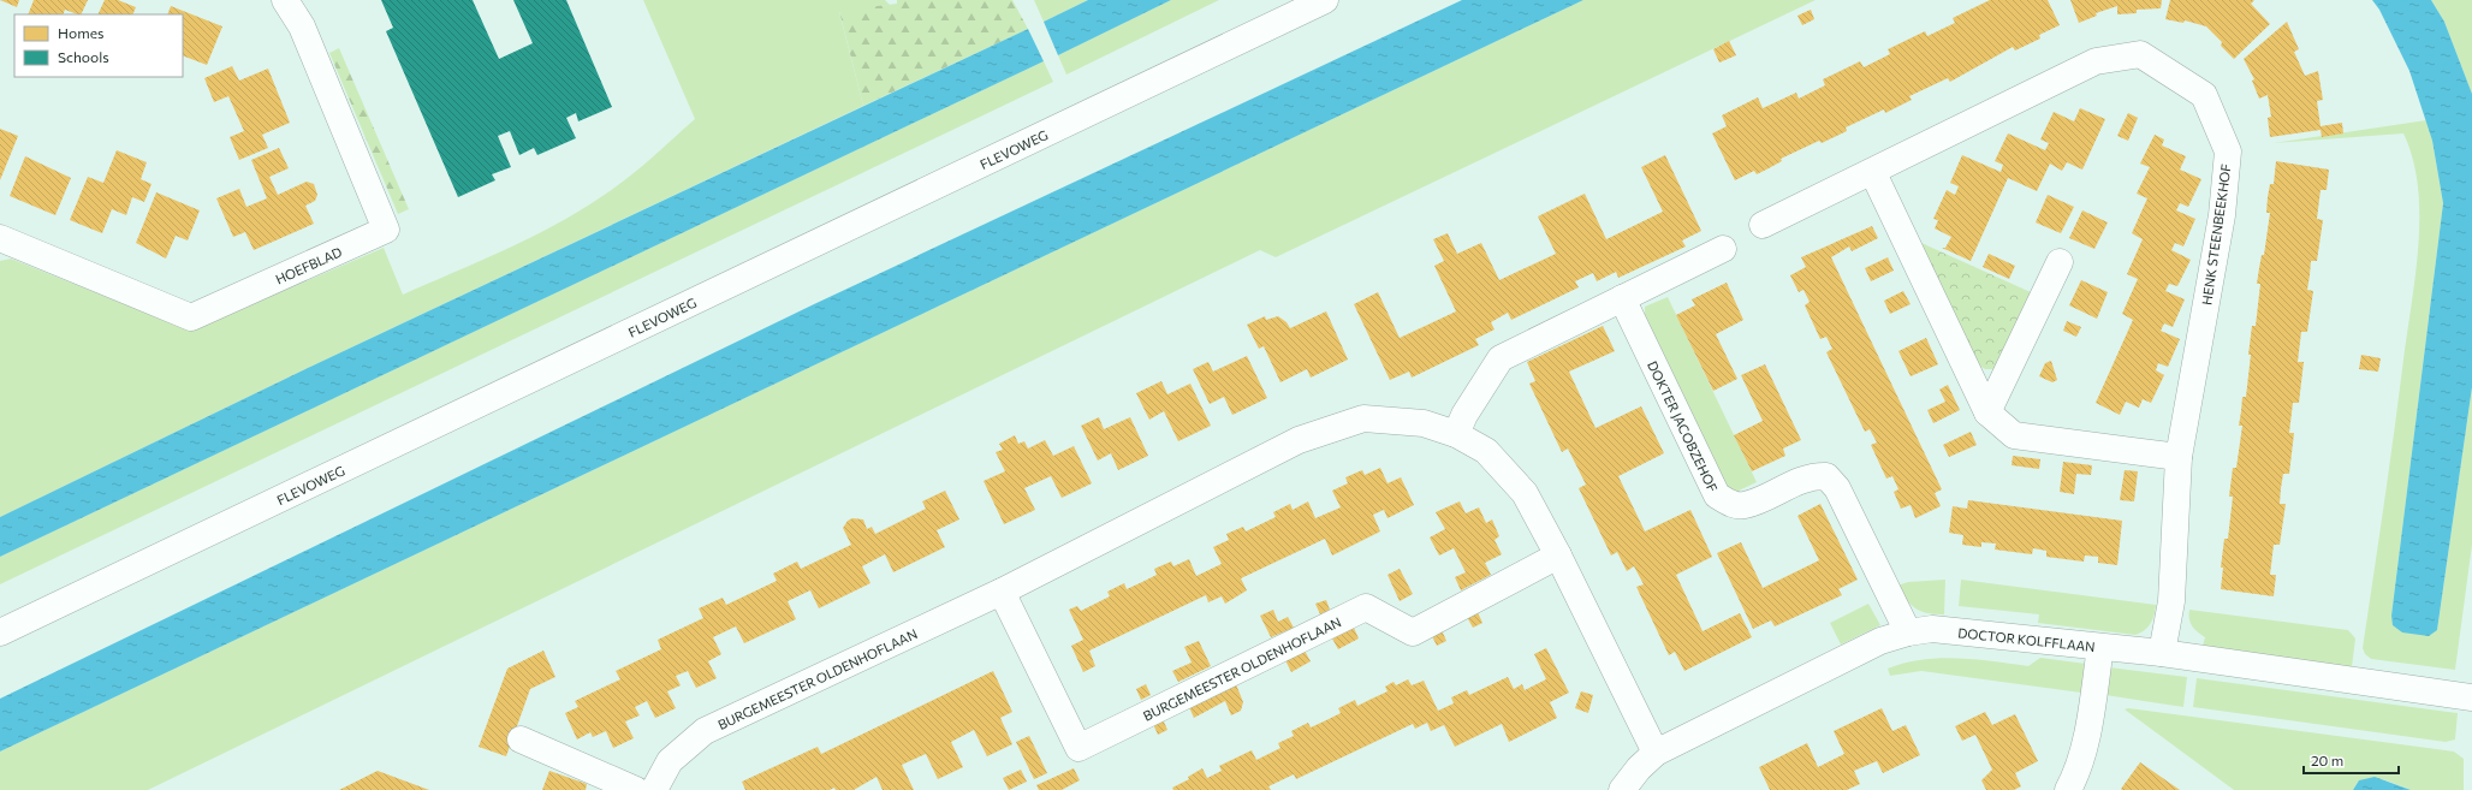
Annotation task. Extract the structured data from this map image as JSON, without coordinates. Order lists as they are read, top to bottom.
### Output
{
  "streets": {
    "street": [
      "FLEVOWEG",
      "HENK STEENBEEKHOF",
      "HOEFBLAD",
      "DOKTER JACOBZEHOF",
      "DOCTOR KOLFFLAAN",
      "BURGEMEESTER OLDENHOFLAAN"
    ]
  },
  "crossings": [
    ["HENK STEENBEEKHOF", "DOCTOR KOLFFLAAN"],
    ["DOKTER JACOBZEHOF", "DOCTOR KOLFFLAAN"],
    ["DOCTOR KOLFFLAAN", "BURGEMEESTER OLDENHOFLAAN"]
  ],
  "legend": ["Homes", "Schools"],
  "scale_bar": "20 m"
}
